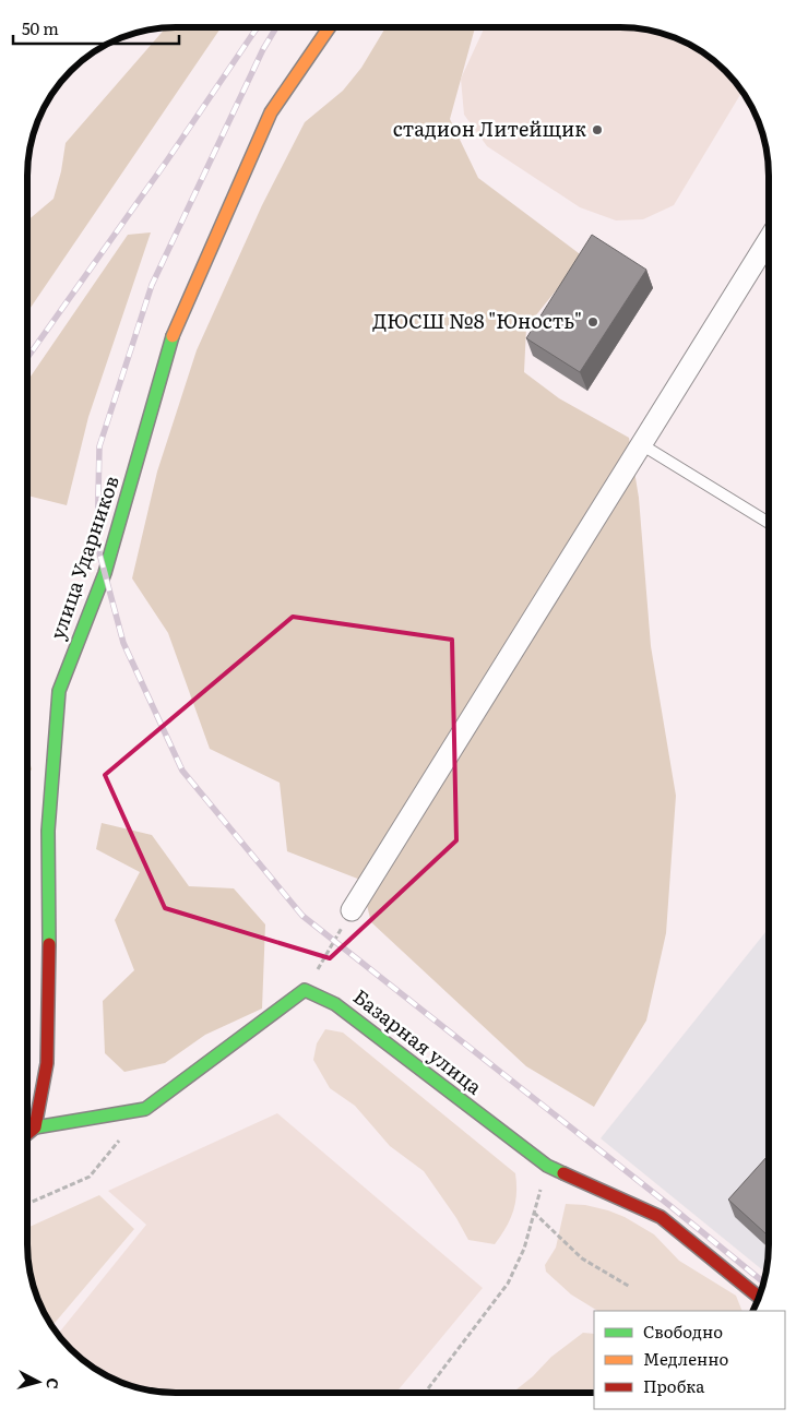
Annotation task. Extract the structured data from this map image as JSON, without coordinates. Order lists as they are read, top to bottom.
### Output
{
  "streets": {
    "street": ["улица Ударников", "Базарная улица"]
  },
  "places": ["стадион Литейщик", "ДЮСШ №8 \"Юность\""],
  "legend": ["Свободно", "Медленно", "Пробка"],
  "scale_bar": "50 m",
  "north": "right"
}
